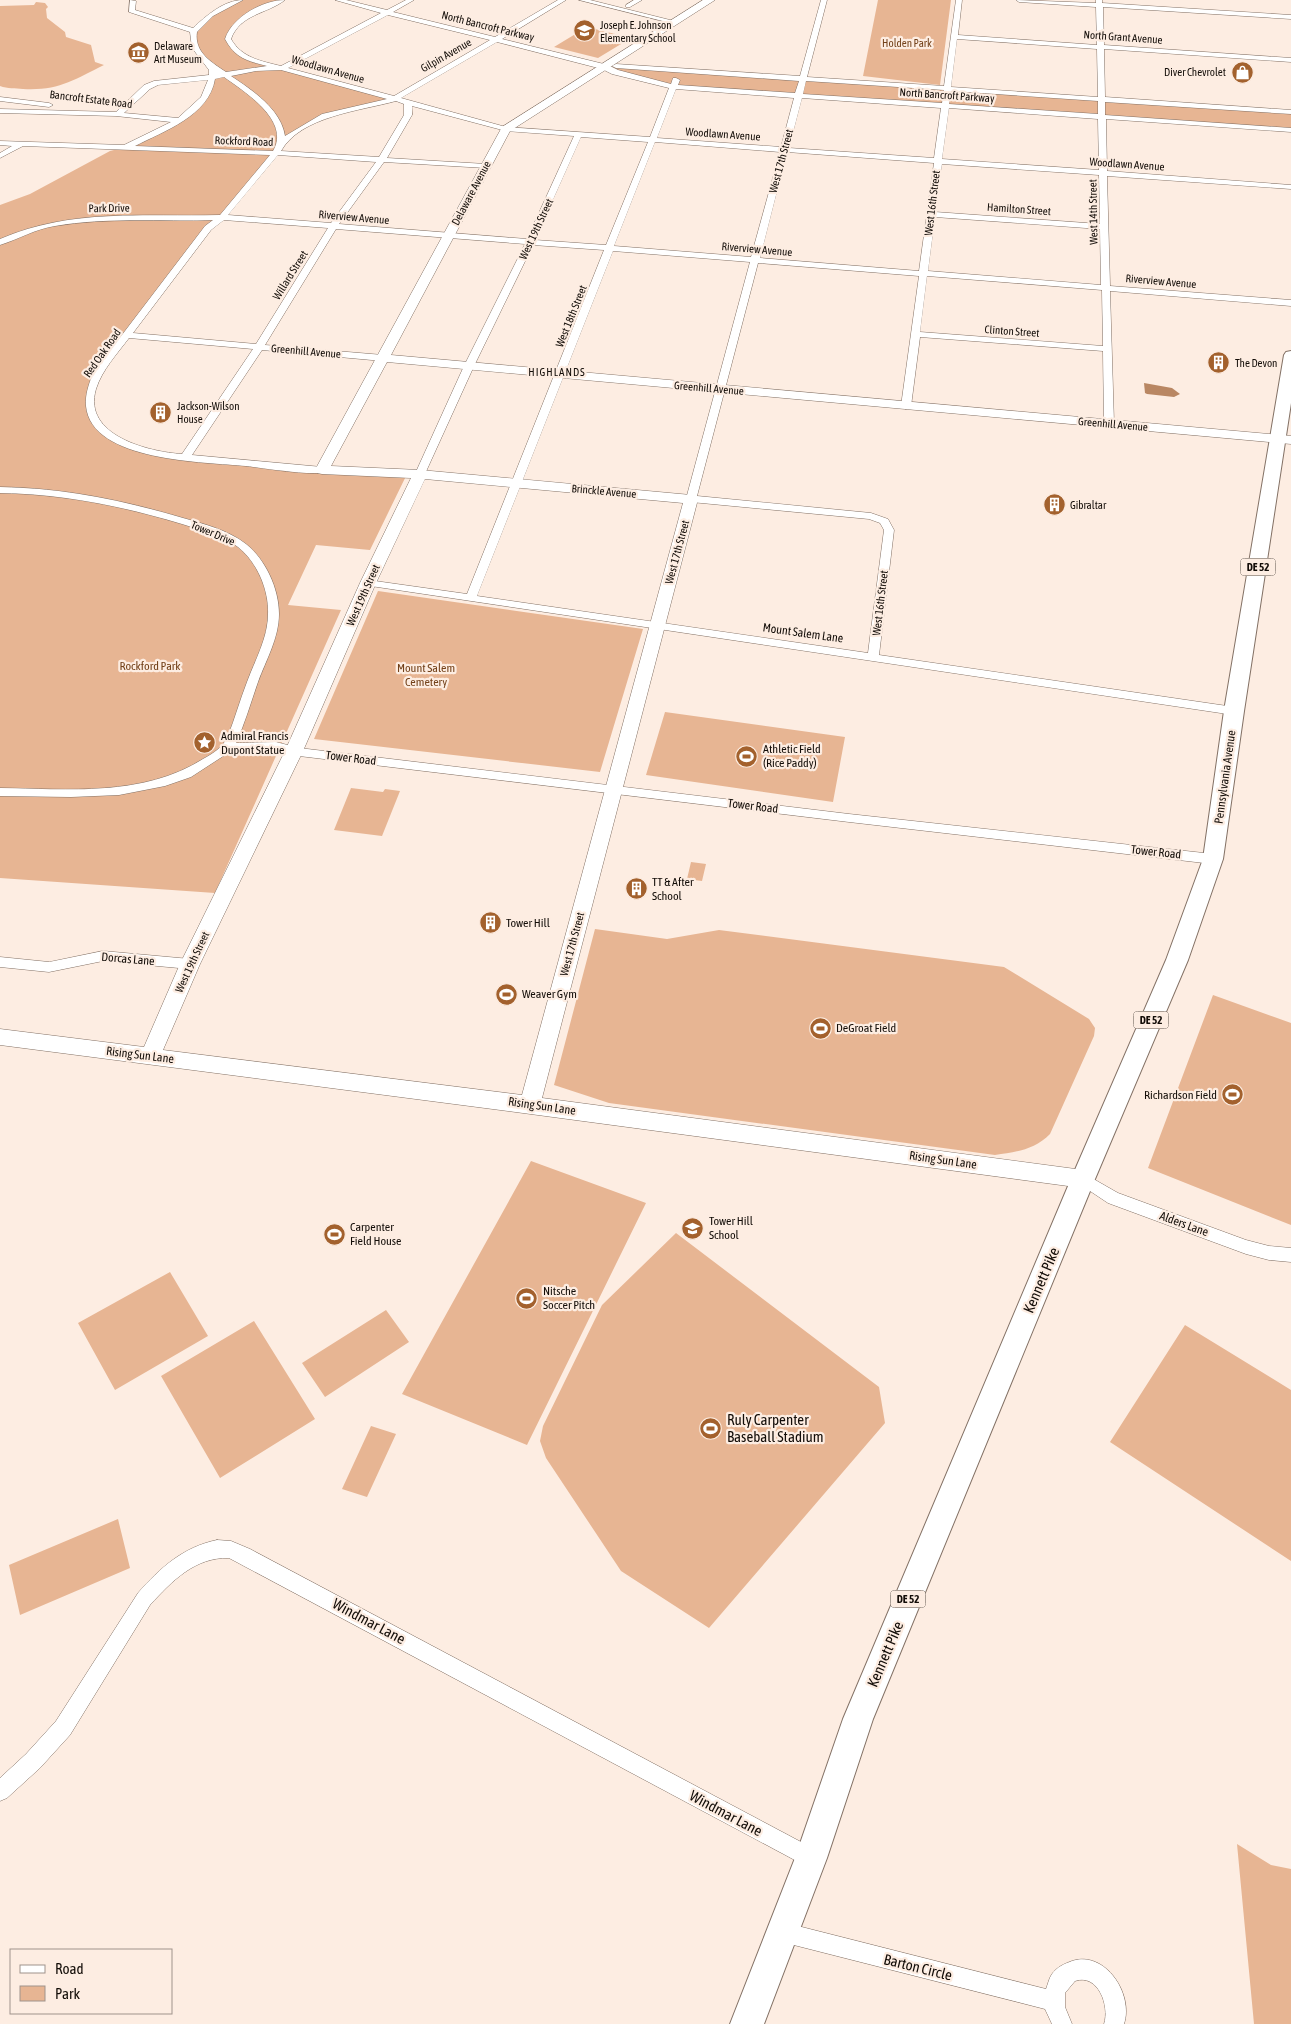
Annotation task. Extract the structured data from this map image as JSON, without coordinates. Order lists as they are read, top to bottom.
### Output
{
  "streets": {
    "main road": ["DE 52", "Pennsylvania Avenue", "Kennett Pike"],
    "street": [
      "North Bancroft Parkway",
      "North Grant Avenue",
      "Gilpin Avenue",
      "Woodlawn Avenue",
      "Bancroft Estate Road",
      "Rockford Road",
      "West 17th Street",
      "Delaware Avenue",
      "West 16th Street",
      "Park Drive",
      "Hamilton Street",
      "West 14th Street",
      "Riverview Avenue",
      "West 19th Street",
      "Willard Street",
      "West 18th Street",
      "Clinton Street",
      "Greenhill Avenue",
      "Red Oak Road",
      "Brinckle Avenue",
      "Tower Drive",
      "Mount Salem Lane",
      "Tower Road",
      "Dorcas Lane",
      "Rising Sun Lane",
      "Alders Lane",
      "Windmar Lane",
      "Barton Circle"
    ]
  },
  "crossings": [
    ["North Bancroft Parkway", "Gilpin Avenue"],
    ["North Bancroft Parkway", "West 17th Street"],
    ["North Bancroft Parkway", "Delaware Avenue"],
    ["North Bancroft Parkway", "West 16th Street"],
    ["North Bancroft Parkway", "West 14th Street"],
    ["North Bancroft Parkway", "West 18th Street"],
    ["North Grant Avenue", "West 16th Street"],
    ["North Grant Avenue", "West 14th Street"],
    ["Gilpin Avenue", "Woodlawn Avenue"],
    ["Woodlawn Avenue", "West 17th Street"],
    ["Woodlawn Avenue", "Delaware Avenue"],
    ["Woodlawn Avenue", "West 16th Street"],
    ["Woodlawn Avenue", "West 14th Street"],
    ["Woodlawn Avenue", "West 19th Street"],
    ["Woodlawn Avenue", "Willard Street"],
    ["Woodlawn Avenue", "West 18th Street"],
    ["Rockford Road", "Delaware Avenue"],
    ["Rockford Road", "Willard Street"],
    ["Rockford Road", "Red Oak Road"],
    ["West 17th Street", "Riverview Avenue"],
    ["West 17th Street", "Greenhill Avenue"],
    ["West 17th Street", "Brinckle Avenue"],
    ["West 17th Street", "Mount Salem Lane"],
    ["West 17th Street", "Tower Road"],
    ["West 17th Street", "Rising Sun Lane"],
    ["Delaware Avenue", "Riverview Avenue"],
    ["Delaware Avenue", "Greenhill Avenue"],
    ["Delaware Avenue", "Red Oak Road"],
    ["Delaware Avenue", "Brinckle Avenue"],
    ["West 16th Street", "Hamilton Street"],
    ["West 16th Street", "Riverview Avenue"],
    ["West 16th Street", "Clinton Street"],
    ["West 16th Street", "Greenhill Avenue"],
    ["West 16th Street", "Brinckle Avenue"],
    ["West 16th Street", "Mount Salem Lane"],
    ["Park Drive", "Riverview Avenue"],
    ["Park Drive", "Red Oak Road"],
    ["Hamilton Street", "West 14th Street"],
    ["West 14th Street", "Riverview Avenue"],
    ["West 14th Street", "Clinton Street"],
    ["West 14th Street", "Greenhill Avenue"],
    ["Riverview Avenue", "West 19th Street"],
    ["Riverview Avenue", "Willard Street"],
    ["Riverview Avenue", "West 18th Street"],
    ["Riverview Avenue", "Red Oak Road"],
    ["West 19th Street", "Greenhill Avenue"],
    ["West 19th Street", "Brinckle Avenue"],
    ["West 19th Street", "Mount Salem Lane"],
    ["West 19th Street", "Tower Road"],
    ["West 19th Street", "Dorcas Lane"],
    ["West 19th Street", "Rising Sun Lane"],
    ["Willard Street", "Greenhill Avenue"],
    ["Willard Street", "Red Oak Road"],
    ["West 18th Street", "Greenhill Avenue"],
    ["West 18th Street", "Brinckle Avenue"],
    ["West 18th Street", "Mount Salem Lane"],
    ["Greenhill Avenue", "Red Oak Road"],
    ["Greenhill Avenue", "Pennsylvania Avenue"],
    ["Red Oak Road", "Brinckle Avenue"],
    ["Mount Salem Lane", "Pennsylvania Avenue"],
    ["Tower Road", "Pennsylvania Avenue"],
    ["Pennsylvania Avenue", "Rising Sun Lane"],
    ["Pennsylvania Avenue", "Alders Lane"],
    ["Pennsylvania Avenue", "Kennett Pike"],
    ["Rising Sun Lane", "Alders Lane"],
    ["Rising Sun Lane", "Kennett Pike"],
    ["Alders Lane", "Kennett Pike"],
    ["Kennett Pike", "Windmar Lane"],
    ["Kennett Pike", "Barton Circle"]
  ],
  "districts": ["HIGHLANDS"],
  "parks": ["Holden Park", "Rockford Park", "Mount Salem Cemetery"],
  "places": {
    "school or university": ["Joseph E. Johnson Elementary School", "Tower Hill School"],
    "museum": ["Delaware Art Museum"],
    "shop": ["Diver Chevrolet"],
    "building": [
      "The Devon",
      "Jackson-Wilson House",
      "Gibraltar",
      "TT & After School",
      "Tower Hill"
    ],
    "place": ["Admiral Francis Dupont Statue"],
    "sports": [
      "Athletic Field (Rice Paddy)",
      "Weaver Gym",
      "DeGroat Field",
      "Richardson Field",
      "Carpenter Field House",
      "Nitsche Soccer Pitch",
      "Ruly Carpenter Baseball Stadium"
    ]
  },
  "legend": ["Road", "Park"]
}
